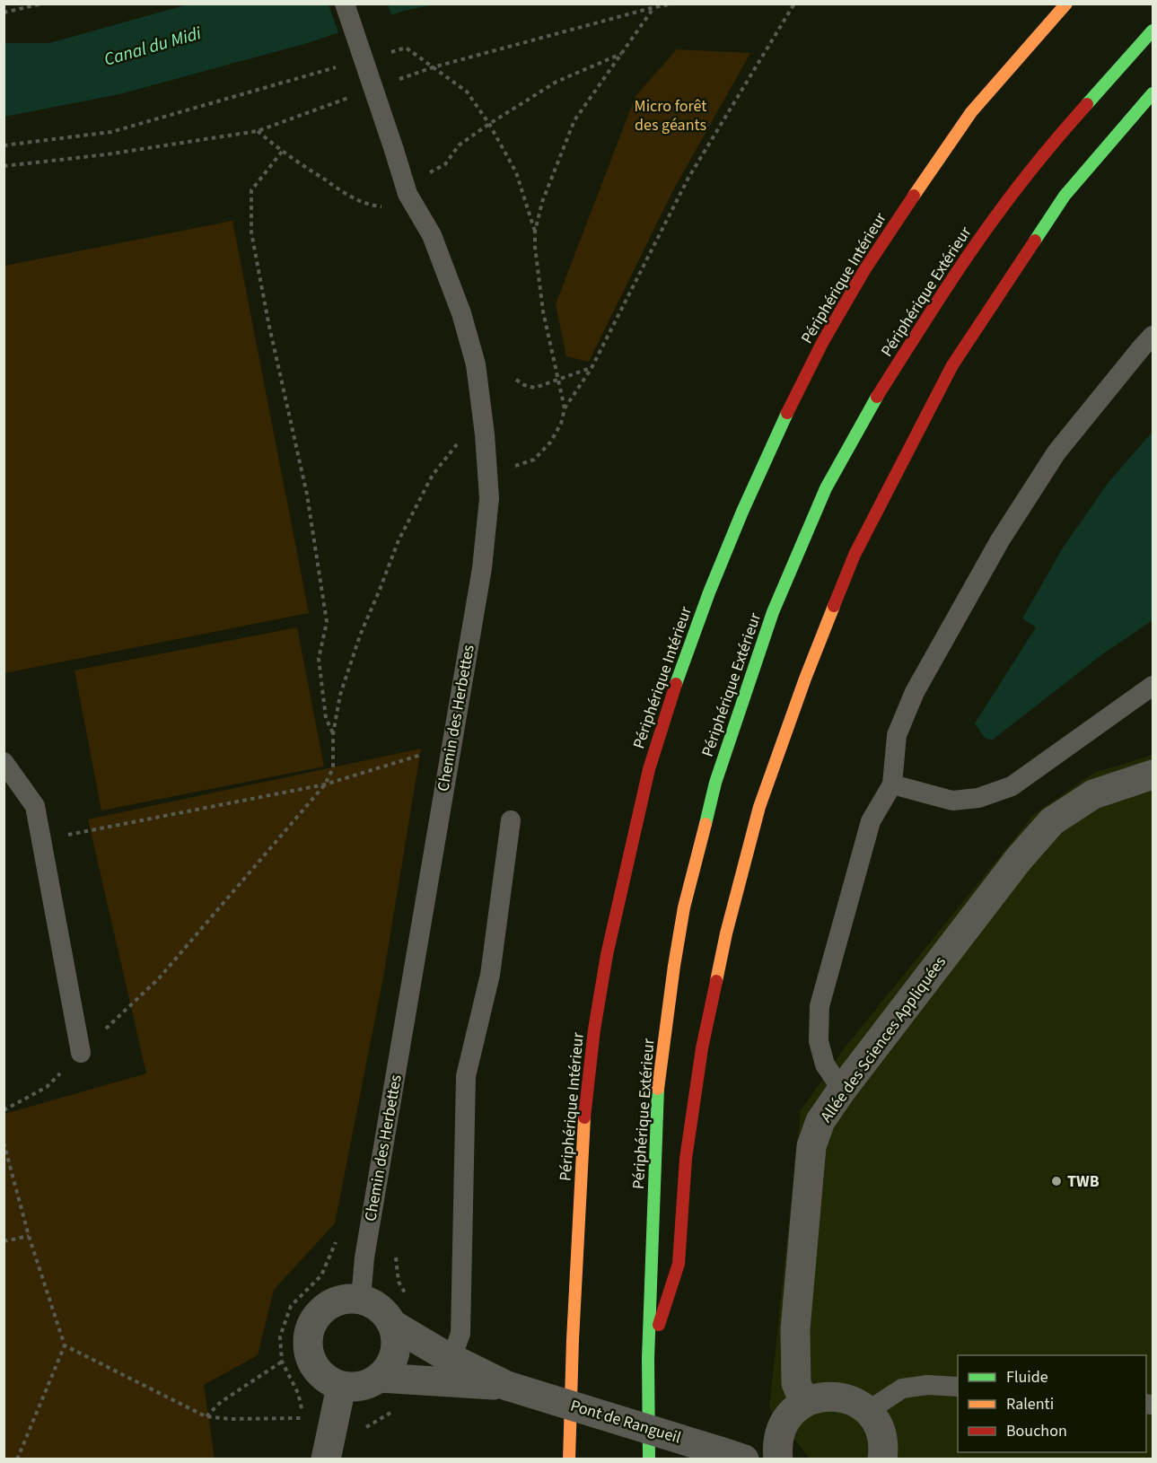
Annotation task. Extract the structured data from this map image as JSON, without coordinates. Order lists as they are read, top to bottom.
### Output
{
  "streets": {
    "highway": ["Périphérique Intérieur", "Périphérique Extérieur"],
    "street": ["Allée des Sciences Appliquées", "Pont de Rangueil"],
    "lane": ["Chemin des Herbettes"]
  },
  "crossings": [
    ["Chemin des Herbettes", "Pont de Rangueil"]
  ],
  "water": ["Canal du Midi"],
  "parks": ["Micro forêt des géants"],
  "places": ["TWB"],
  "legend": ["Fluide", "Ralenti", "Bouchon"]
}
